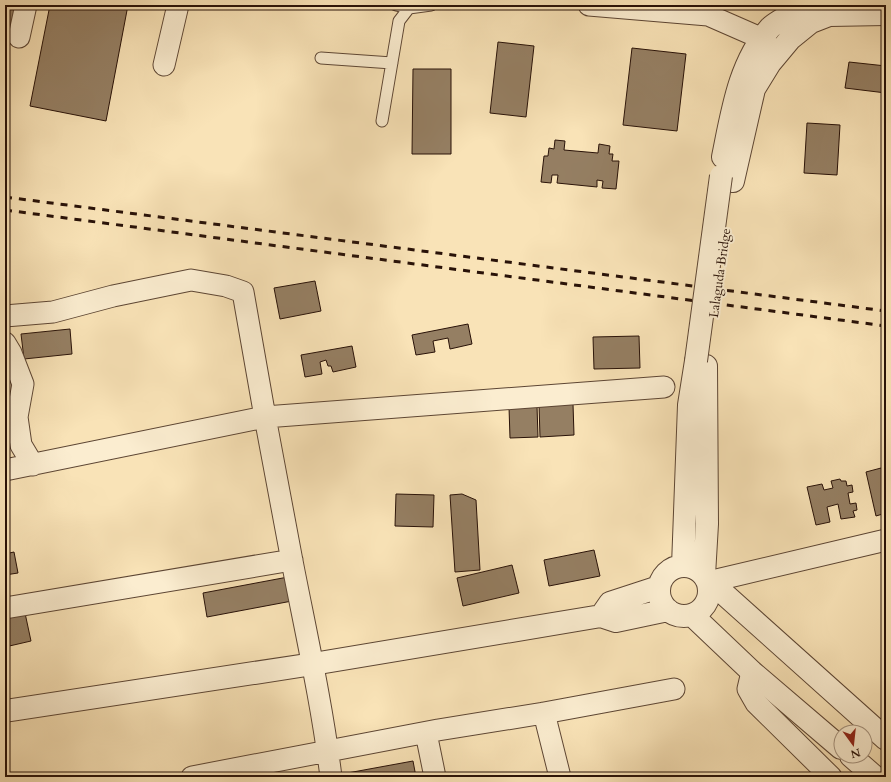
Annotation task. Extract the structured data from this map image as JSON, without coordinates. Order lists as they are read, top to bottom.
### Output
{
  "streets": {
    "street": ["Lalaguda Bridge"]
  },
  "north": "bottom"
}
